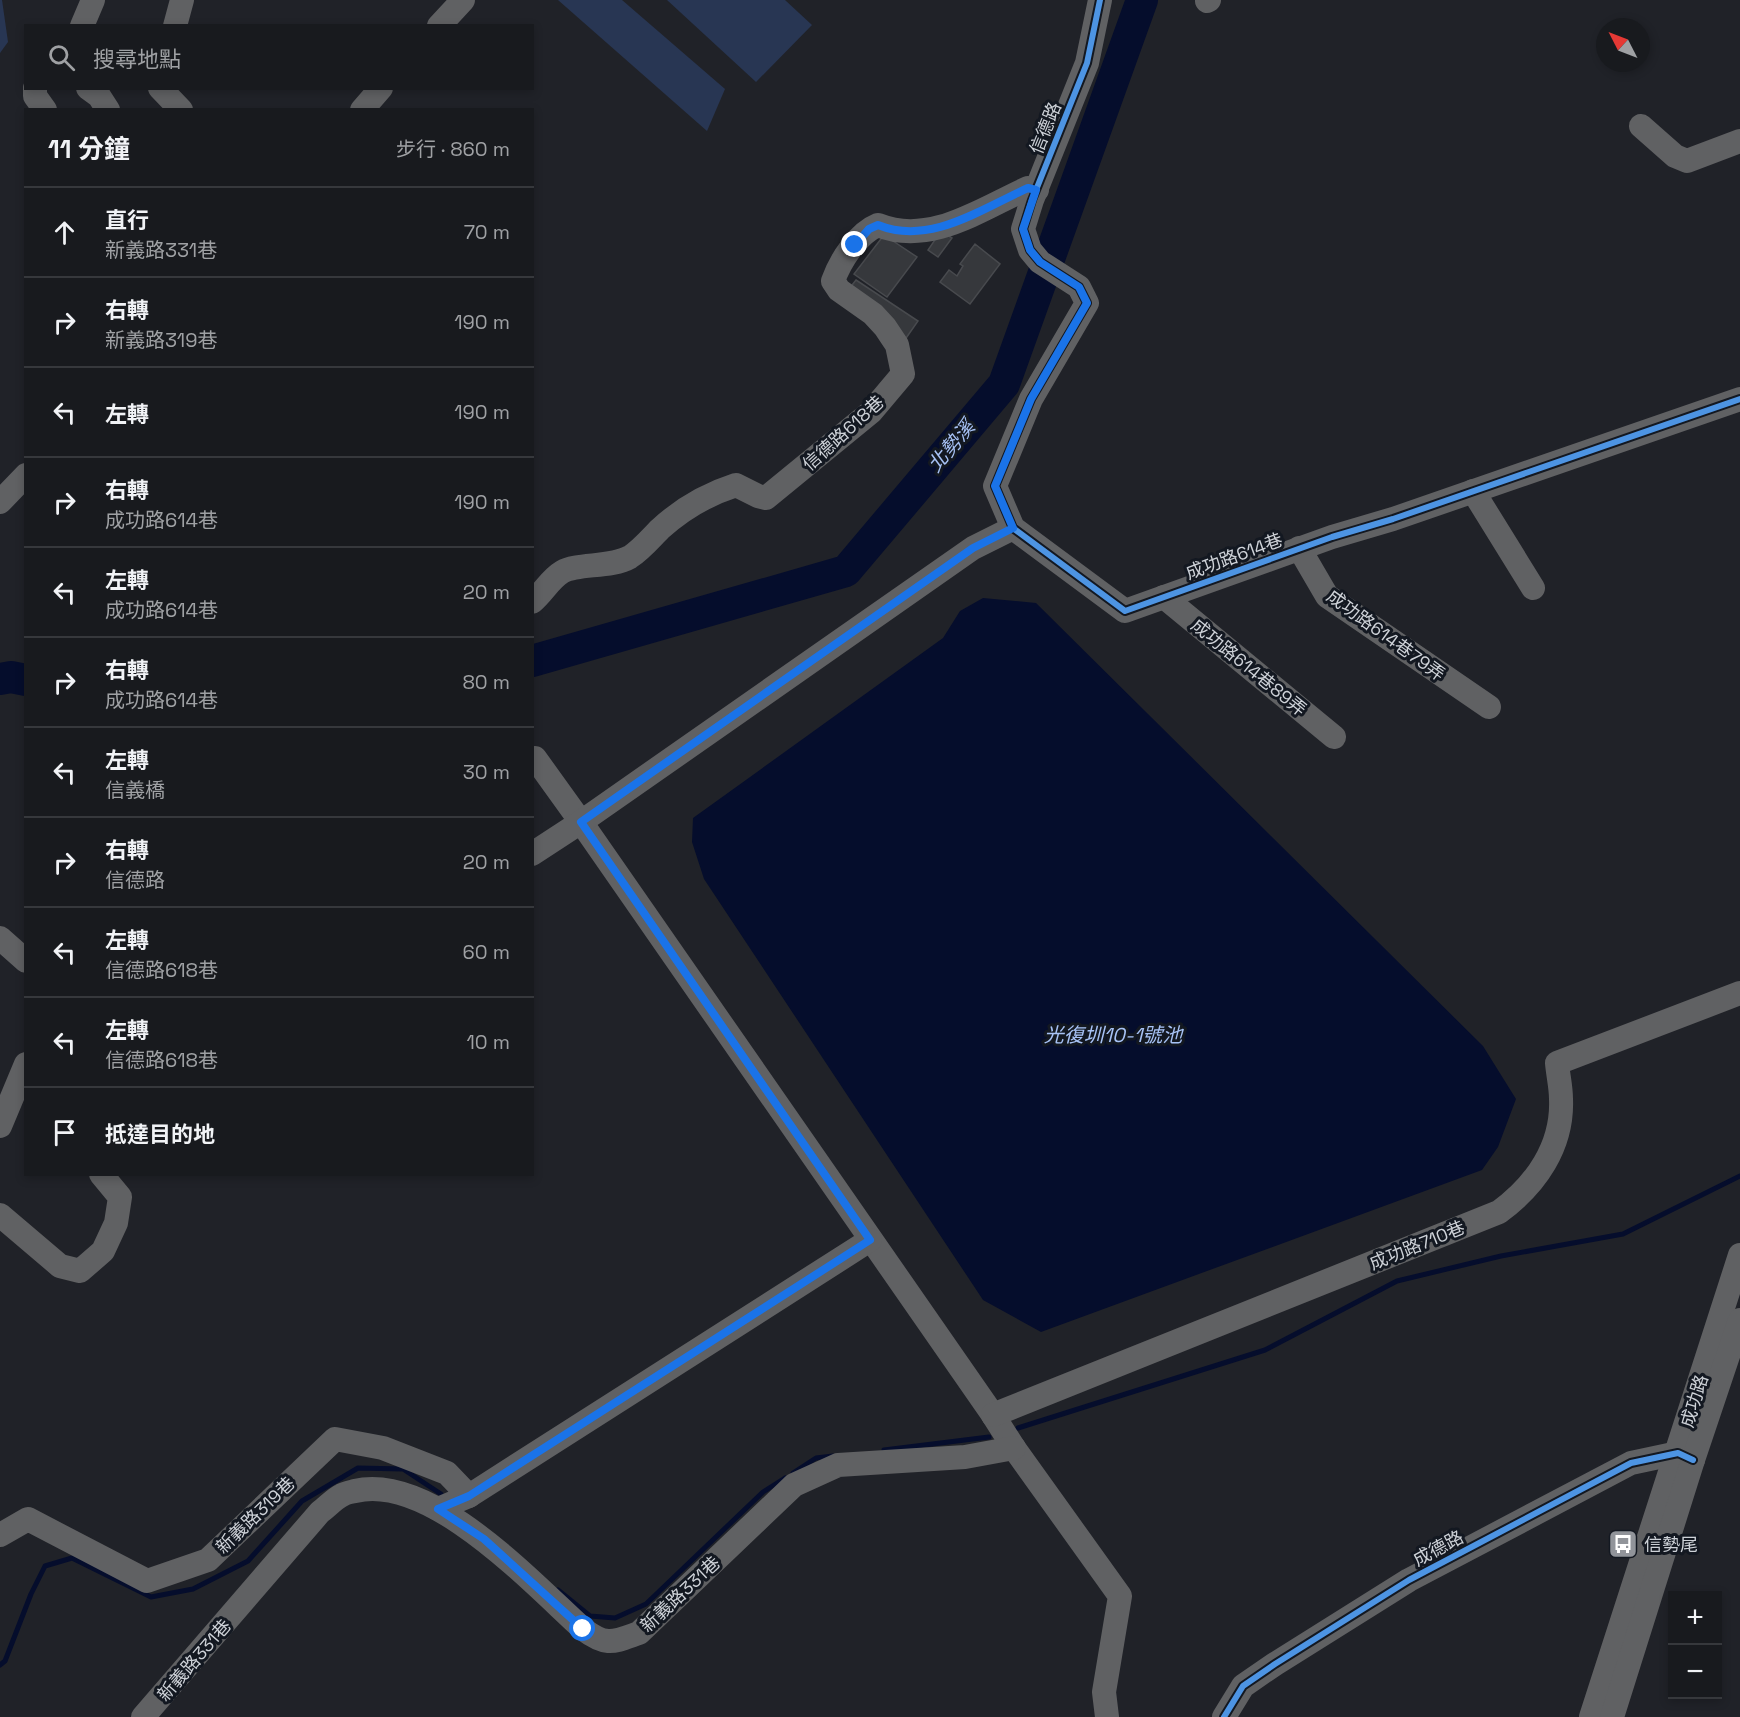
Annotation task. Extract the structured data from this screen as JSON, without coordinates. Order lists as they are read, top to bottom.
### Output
{
  "streets": {
    "street": [
      "信德路",
      "信德路618巷",
      "成功路614巷",
      "成功路614巷79弄",
      "成功路614巷89弄",
      "成功路710巷",
      "成功路",
      "新義路319巷",
      "成德路",
      "新義路331巷"
    ]
  },
  "crossings": [
    ["信德路", "信德路618巷"],
    ["信德路", "成功路614巷"],
    ["成功路614巷", "成功路614巷79弄"],
    ["成功路614巷", "成功路614巷89弄"],
    ["成功路", "成德路"]
  ],
  "water": ["北勢溪", "光復圳10-1號池"],
  "places": {
    "bus stop": ["信勢尾"]
  },
  "north": "top left",
  "page": {
    "search": "搜尋地點",
    "heading": ["11 分鐘", "步行 · 860 m"],
    "list": [
      ["直行", "新義路331巷", "70 m"],
      ["右轉", "新義路319巷", "190 m"],
      ["左轉", "190 m"],
      ["右轉", "成功路614巷", "190 m"],
      ["左轉", "成功路614巷", "20 m"],
      ["右轉", "成功路614巷", "80 m"],
      ["左轉", "信義橋", "30 m"],
      ["右轉", "信德路", "20 m"],
      ["左轉", "信德路618巷", "60 m"],
      ["左轉", "信德路618巷", "10 m"],
      "抵達目的地"
    ],
    "map_buttons": ["+", "−"]
  }
}
